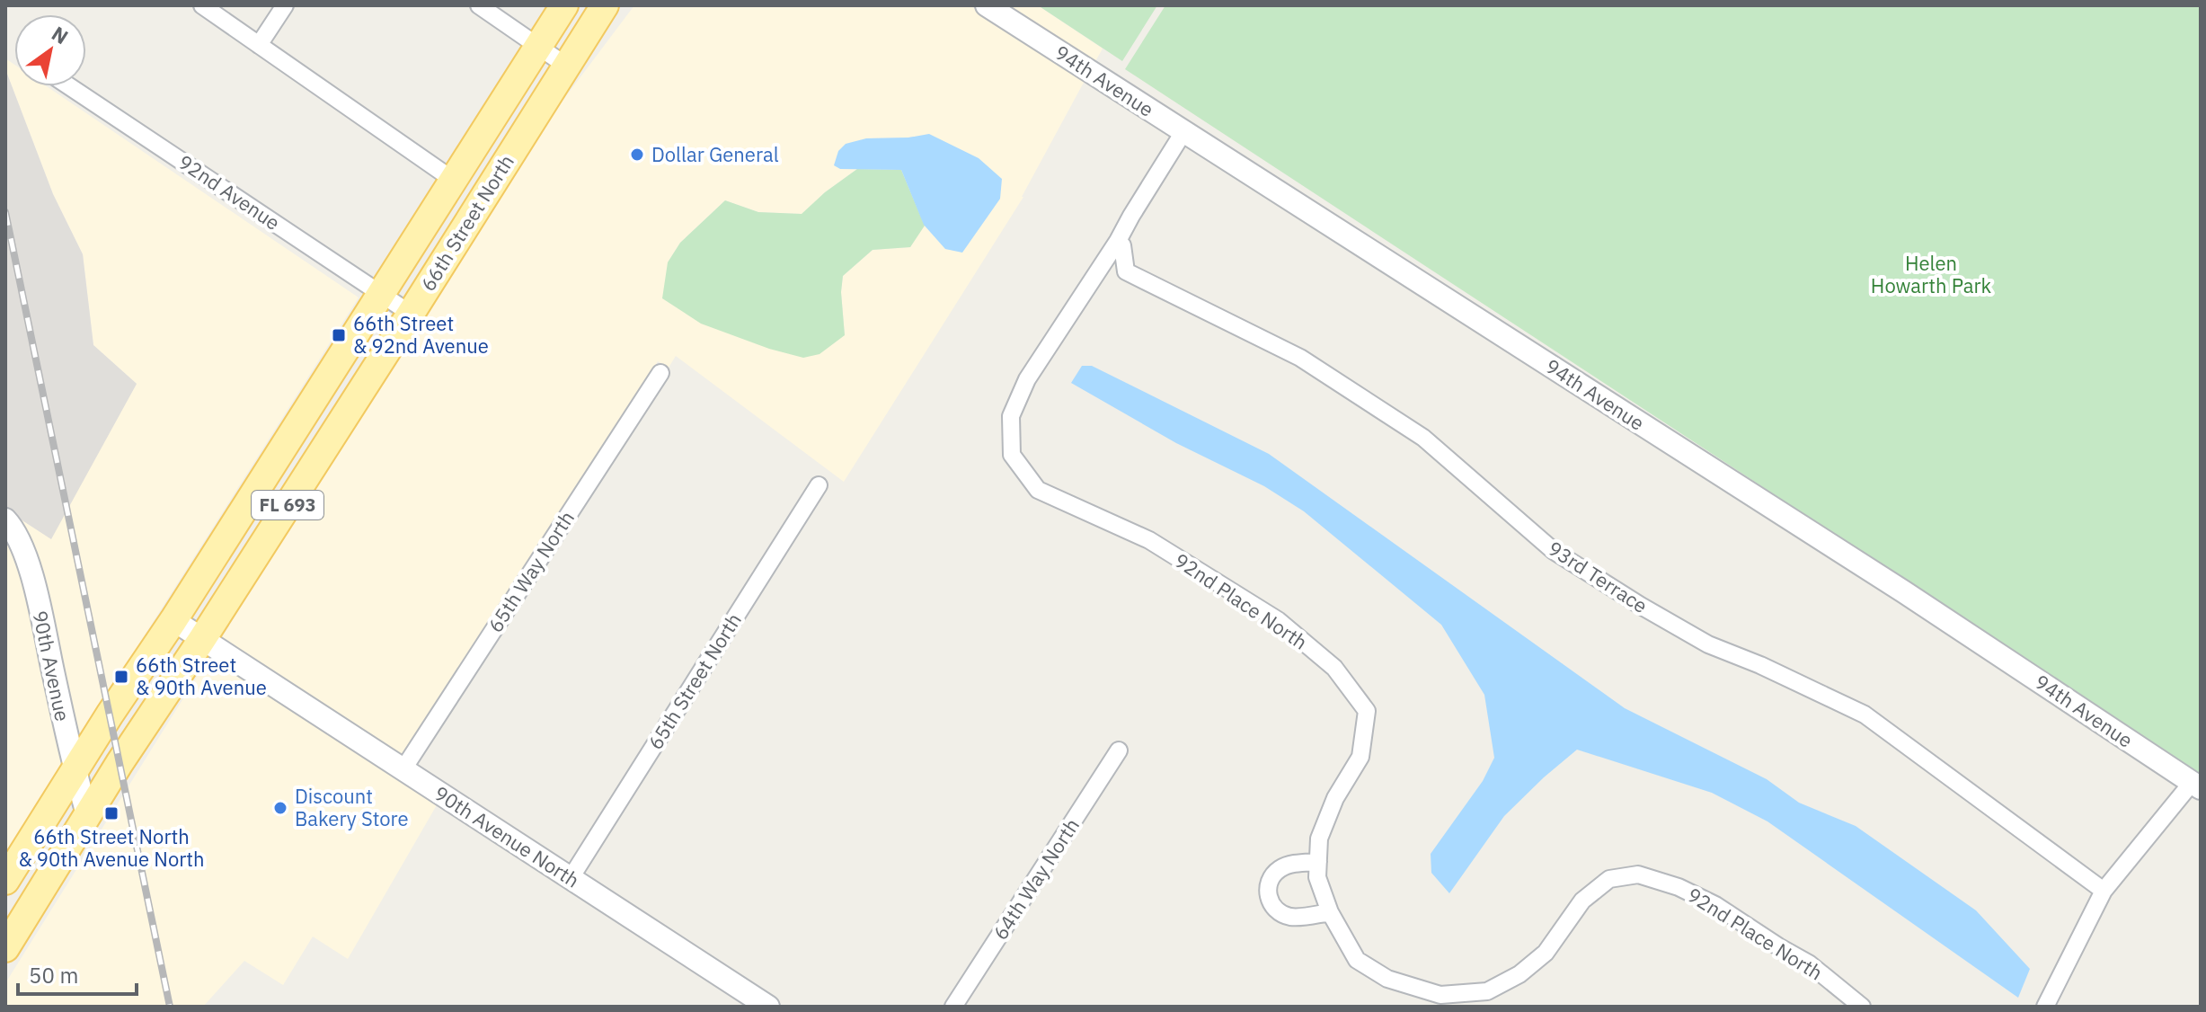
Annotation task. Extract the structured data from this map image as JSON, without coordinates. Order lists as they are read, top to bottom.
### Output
{
  "streets": {
    "main road": ["66th Street North", "FL 693"],
    "street": [
      "94th Avenue",
      "92nd Avenue",
      "65th Way North",
      "93rd Terrace",
      "92nd Place North",
      "90th Avenue",
      "65th Street North",
      "90th Avenue North",
      "64th Way North"
    ]
  },
  "crossings": [
    ["94th Avenue", "92nd Place North"],
    ["92nd Avenue", "66th Street North"],
    ["66th Street North", "90th Avenue"],
    ["66th Street North", "90th Avenue North"],
    ["65th Way North", "90th Avenue North"],
    ["93rd Terrace", "92nd Place North"],
    ["65th Street North", "90th Avenue North"]
  ],
  "parks": ["Helen Howarth Park"],
  "places": {
    "other": ["Dollar General", "Discount Bakery Store"],
    "transit": ["66th Street & 92nd Avenue", "66th Street & 90th Avenue", "66th Street North & 90th Avenue North"]
  },
  "scale_bar": "50 m",
  "north": "top right"
}
